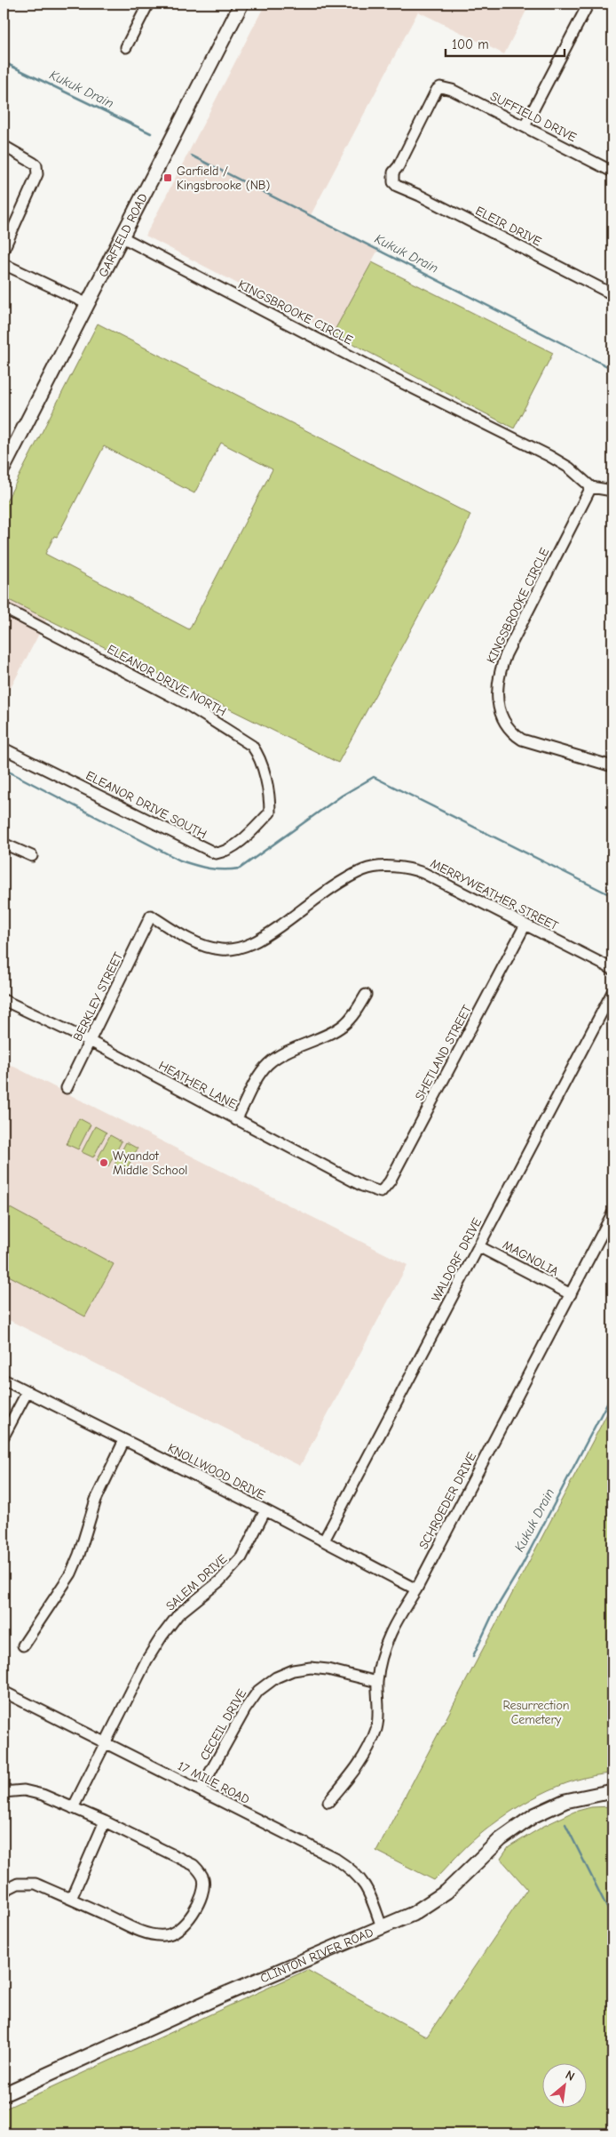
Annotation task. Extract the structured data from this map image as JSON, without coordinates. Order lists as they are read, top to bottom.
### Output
{
  "streets": {
    "street": [
      "SUFFIELD DRIVE",
      "ELEIR DRIVE",
      "GARFIELD ROAD",
      "KINGSBROOKE CIRCLE",
      "ELEANOR DRIVE NORTH",
      "ELEANOR DRIVE SOUTH",
      "MERRYWEATHER STREET",
      "BERKLEY STREET",
      "SHETLAND STREET",
      "HEATHER LANE",
      "MAGNOLIA",
      "WALDORF DRIVE",
      "KNOLLWOOD DRIVE",
      "SCHROEDER DRIVE",
      "SALEM DRIVE",
      "CECEIL DRIVE",
      "17 MILE ROAD",
      "CLINTON RIVER ROAD"
    ]
  },
  "crossings": [
    ["SUFFIELD DRIVE", "ELEIR DRIVE"],
    ["GARFIELD ROAD", "KINGSBROOKE CIRCLE"],
    ["ELEANOR DRIVE NORTH", "ELEANOR DRIVE SOUTH"],
    ["MERRYWEATHER STREET", "BERKLEY STREET"],
    ["MERRYWEATHER STREET", "SHETLAND STREET"],
    ["BERKLEY STREET", "HEATHER LANE"],
    ["SHETLAND STREET", "HEATHER LANE"],
    ["MAGNOLIA", "WALDORF DRIVE"],
    ["MAGNOLIA", "SCHROEDER DRIVE"],
    ["WALDORF DRIVE", "KNOLLWOOD DRIVE"],
    ["KNOLLWOOD DRIVE", "SCHROEDER DRIVE"],
    ["KNOLLWOOD DRIVE", "SALEM DRIVE"],
    ["SCHROEDER DRIVE", "CECEIL DRIVE"],
    ["SALEM DRIVE", "17 MILE ROAD"],
    ["CECEIL DRIVE", "17 MILE ROAD"],
    ["17 MILE ROAD", "CLINTON RIVER ROAD"]
  ],
  "water": ["Kukuk Drain"],
  "parks": ["Resurrection Cemetery"],
  "places": {
    "transit": ["Garfield / Kingsbrooke (NB)"],
    "other": ["Wyandot Middle School"]
  },
  "scale_bar": "100 m",
  "north": "top right"
}
